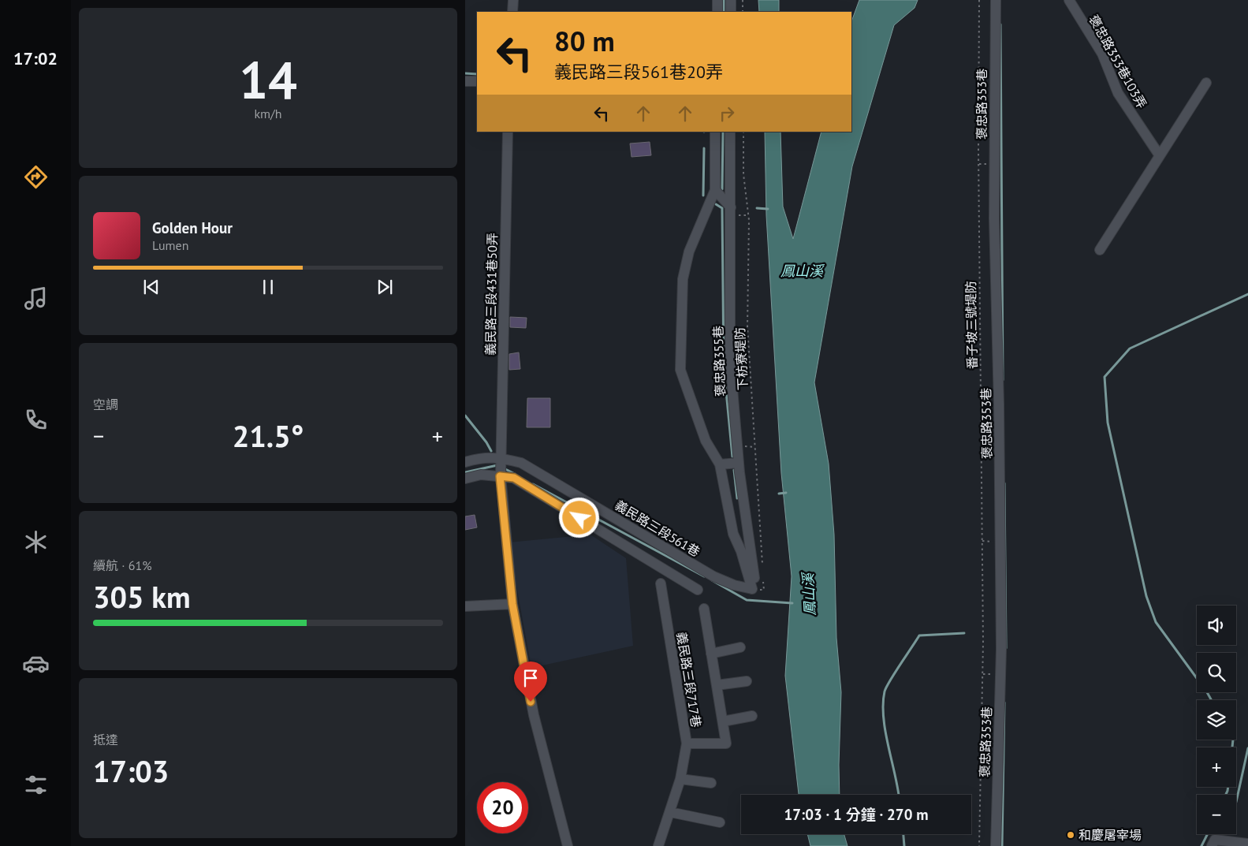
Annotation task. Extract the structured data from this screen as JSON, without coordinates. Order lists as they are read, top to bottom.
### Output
{
  "streets": {
    "street": [
      "褒忠路353巷103弄",
      "褒忠路353巷",
      "義民路三段431巷50弄",
      "褒忠路355巷",
      "義民路三段561巷",
      "義民路三段717巷"
    ],
    "path": ["番子坡三號堤防", "下枋寮堤防"]
  },
  "crossings": [
    ["義民路三段431巷50弄", "義民路三段561巷"],
    ["褒忠路355巷", "義民路三段561巷"]
  ],
  "water": ["鳳山溪"],
  "places": ["和慶屠宰場"],
  "page": {
    "tabs": "17:02",
    "tile": [
      ["14", "km/h"],
      "空調",
      ["續航 · 61%", "305 km"],
      ["抵達", "17:03"]
    ],
    "turn": ["80 m", "義民路三段561巷20弄"],
    "song": ["Golden Hour", "Lumen"],
    "heat": ["−", "21.5°", "+"],
    "map_buttons": ["+", "−"],
    "limit": "20",
    "trip": "17:03 · 1 分鐘 · 270 m"
  }
}
